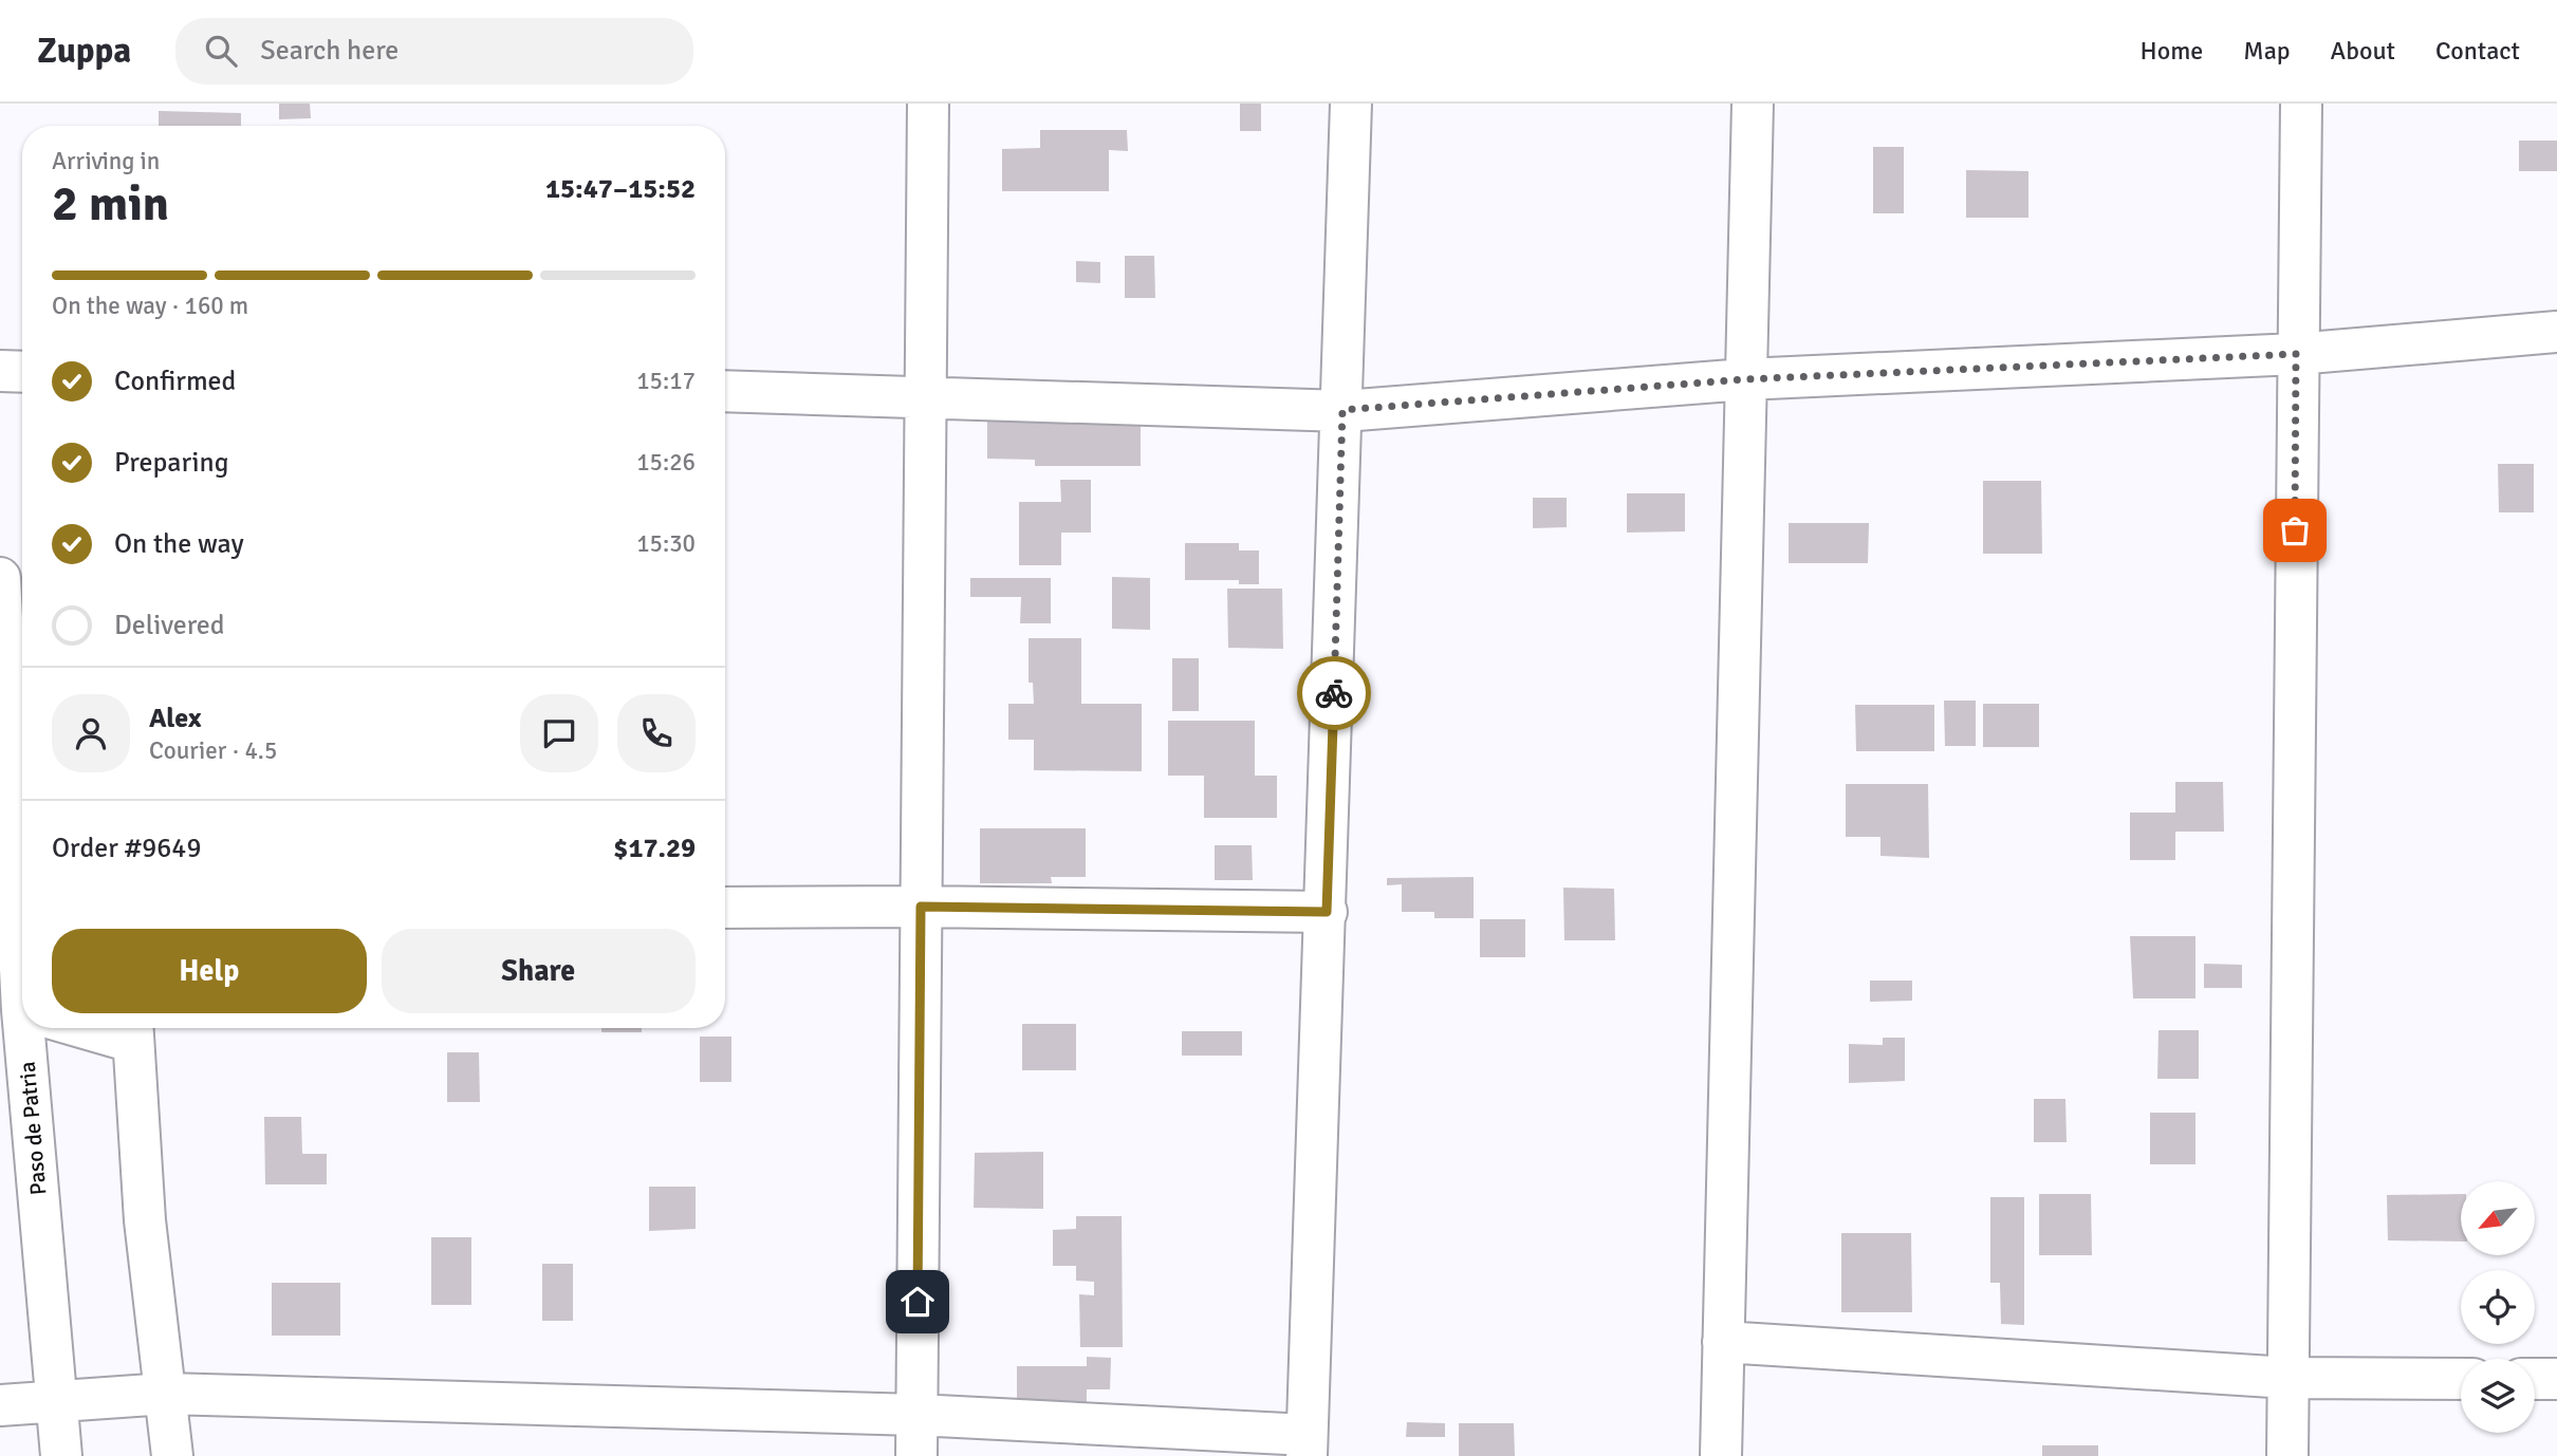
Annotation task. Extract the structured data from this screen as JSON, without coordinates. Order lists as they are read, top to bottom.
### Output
{
  "streets": {
    "street": ["Paso de Patria"]
  },
  "north": "bottom left",
  "page": {
    "header": "Zuppa",
    "search": "Search here",
    "nav": [
      "Home",
      "Map",
      "About",
      "Contact"
    ],
    "heading": ["2 min", "Arriving in", "15:47–15:52"],
    "panel": [
      "Alex",
      "Courier · 4.5",
      "Order #9649",
      "$17.29"
    ],
    "bar": "On the way · 160 m",
    "list": [
      ["Confirmed", "15:17"],
      ["Preparing", "15:26"],
      ["On the way", "15:30"],
      "Delivered"
    ],
    "buttons": ["Help", "Share"]
  }
}
